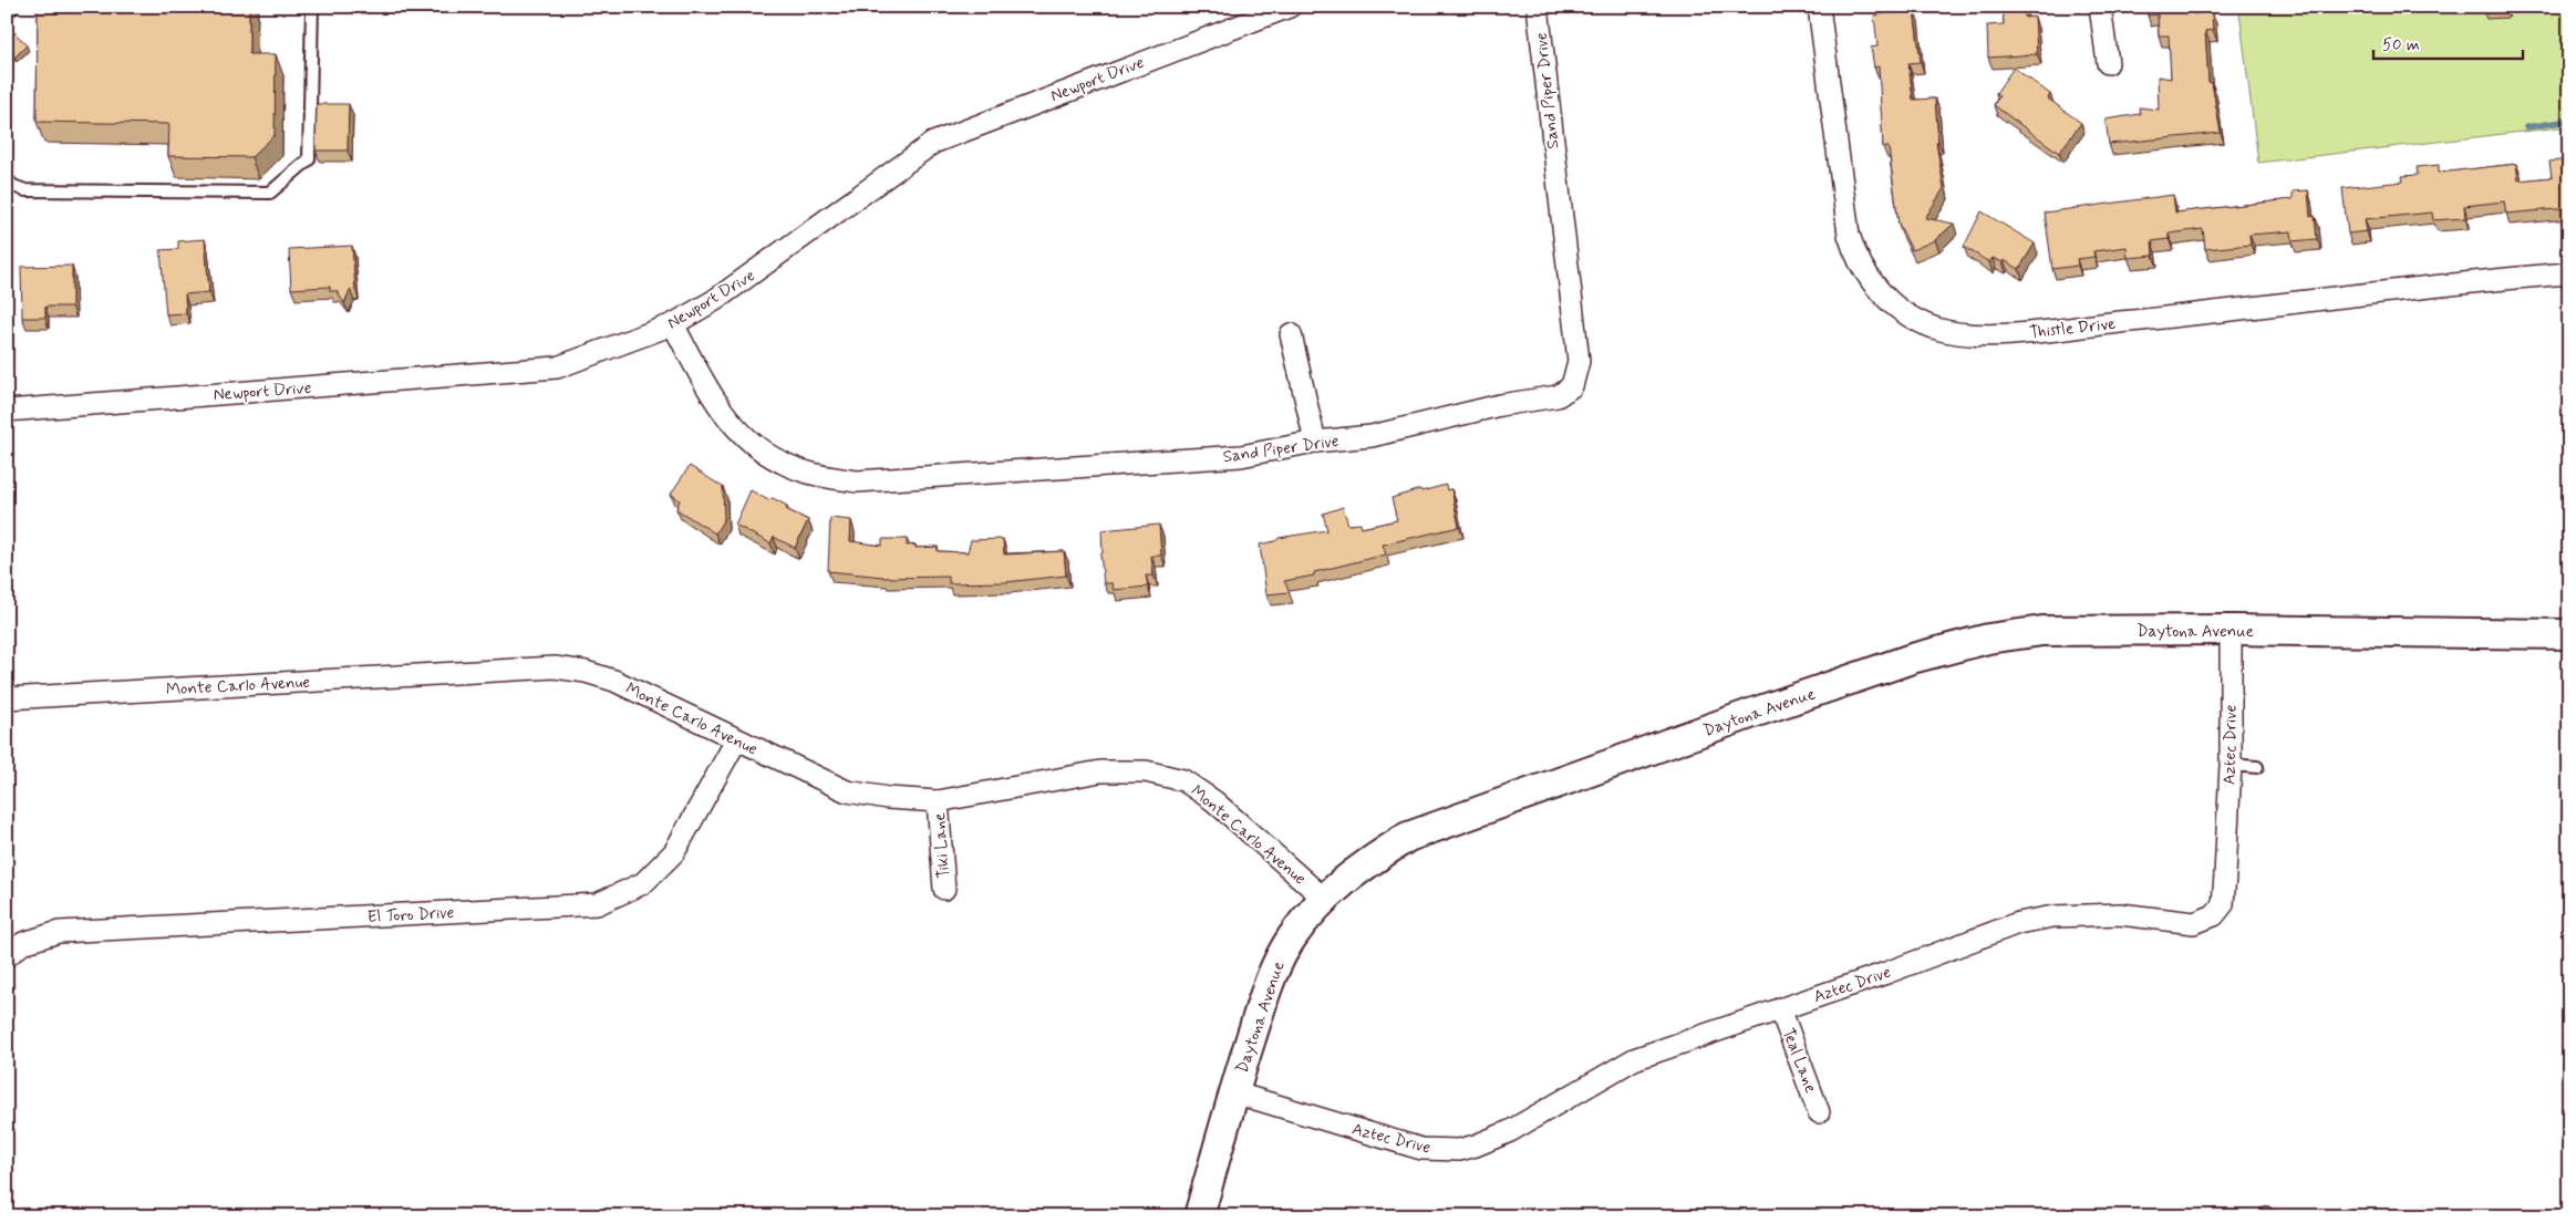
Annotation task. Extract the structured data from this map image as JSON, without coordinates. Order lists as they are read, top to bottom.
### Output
{
  "streets": {
    "street": [
      "Newport Drive",
      "Sand Piper Drive",
      "Thistle Drive",
      "Daytona Avenue",
      "Monte Carlo Avenue",
      "Aztec Drive",
      "Tiki Lane",
      "El Toro Drive",
      "Teal Lane"
    ]
  },
  "crossings": [
    ["Newport Drive", "Sand Piper Drive"],
    ["Daytona Avenue", "Monte Carlo Avenue"],
    ["Daytona Avenue", "Aztec Drive"],
    ["Monte Carlo Avenue", "Tiki Lane"],
    ["Monte Carlo Avenue", "El Toro Drive"],
    ["Aztec Drive", "Teal Lane"]
  ],
  "scale_bar": "50 m"
}
